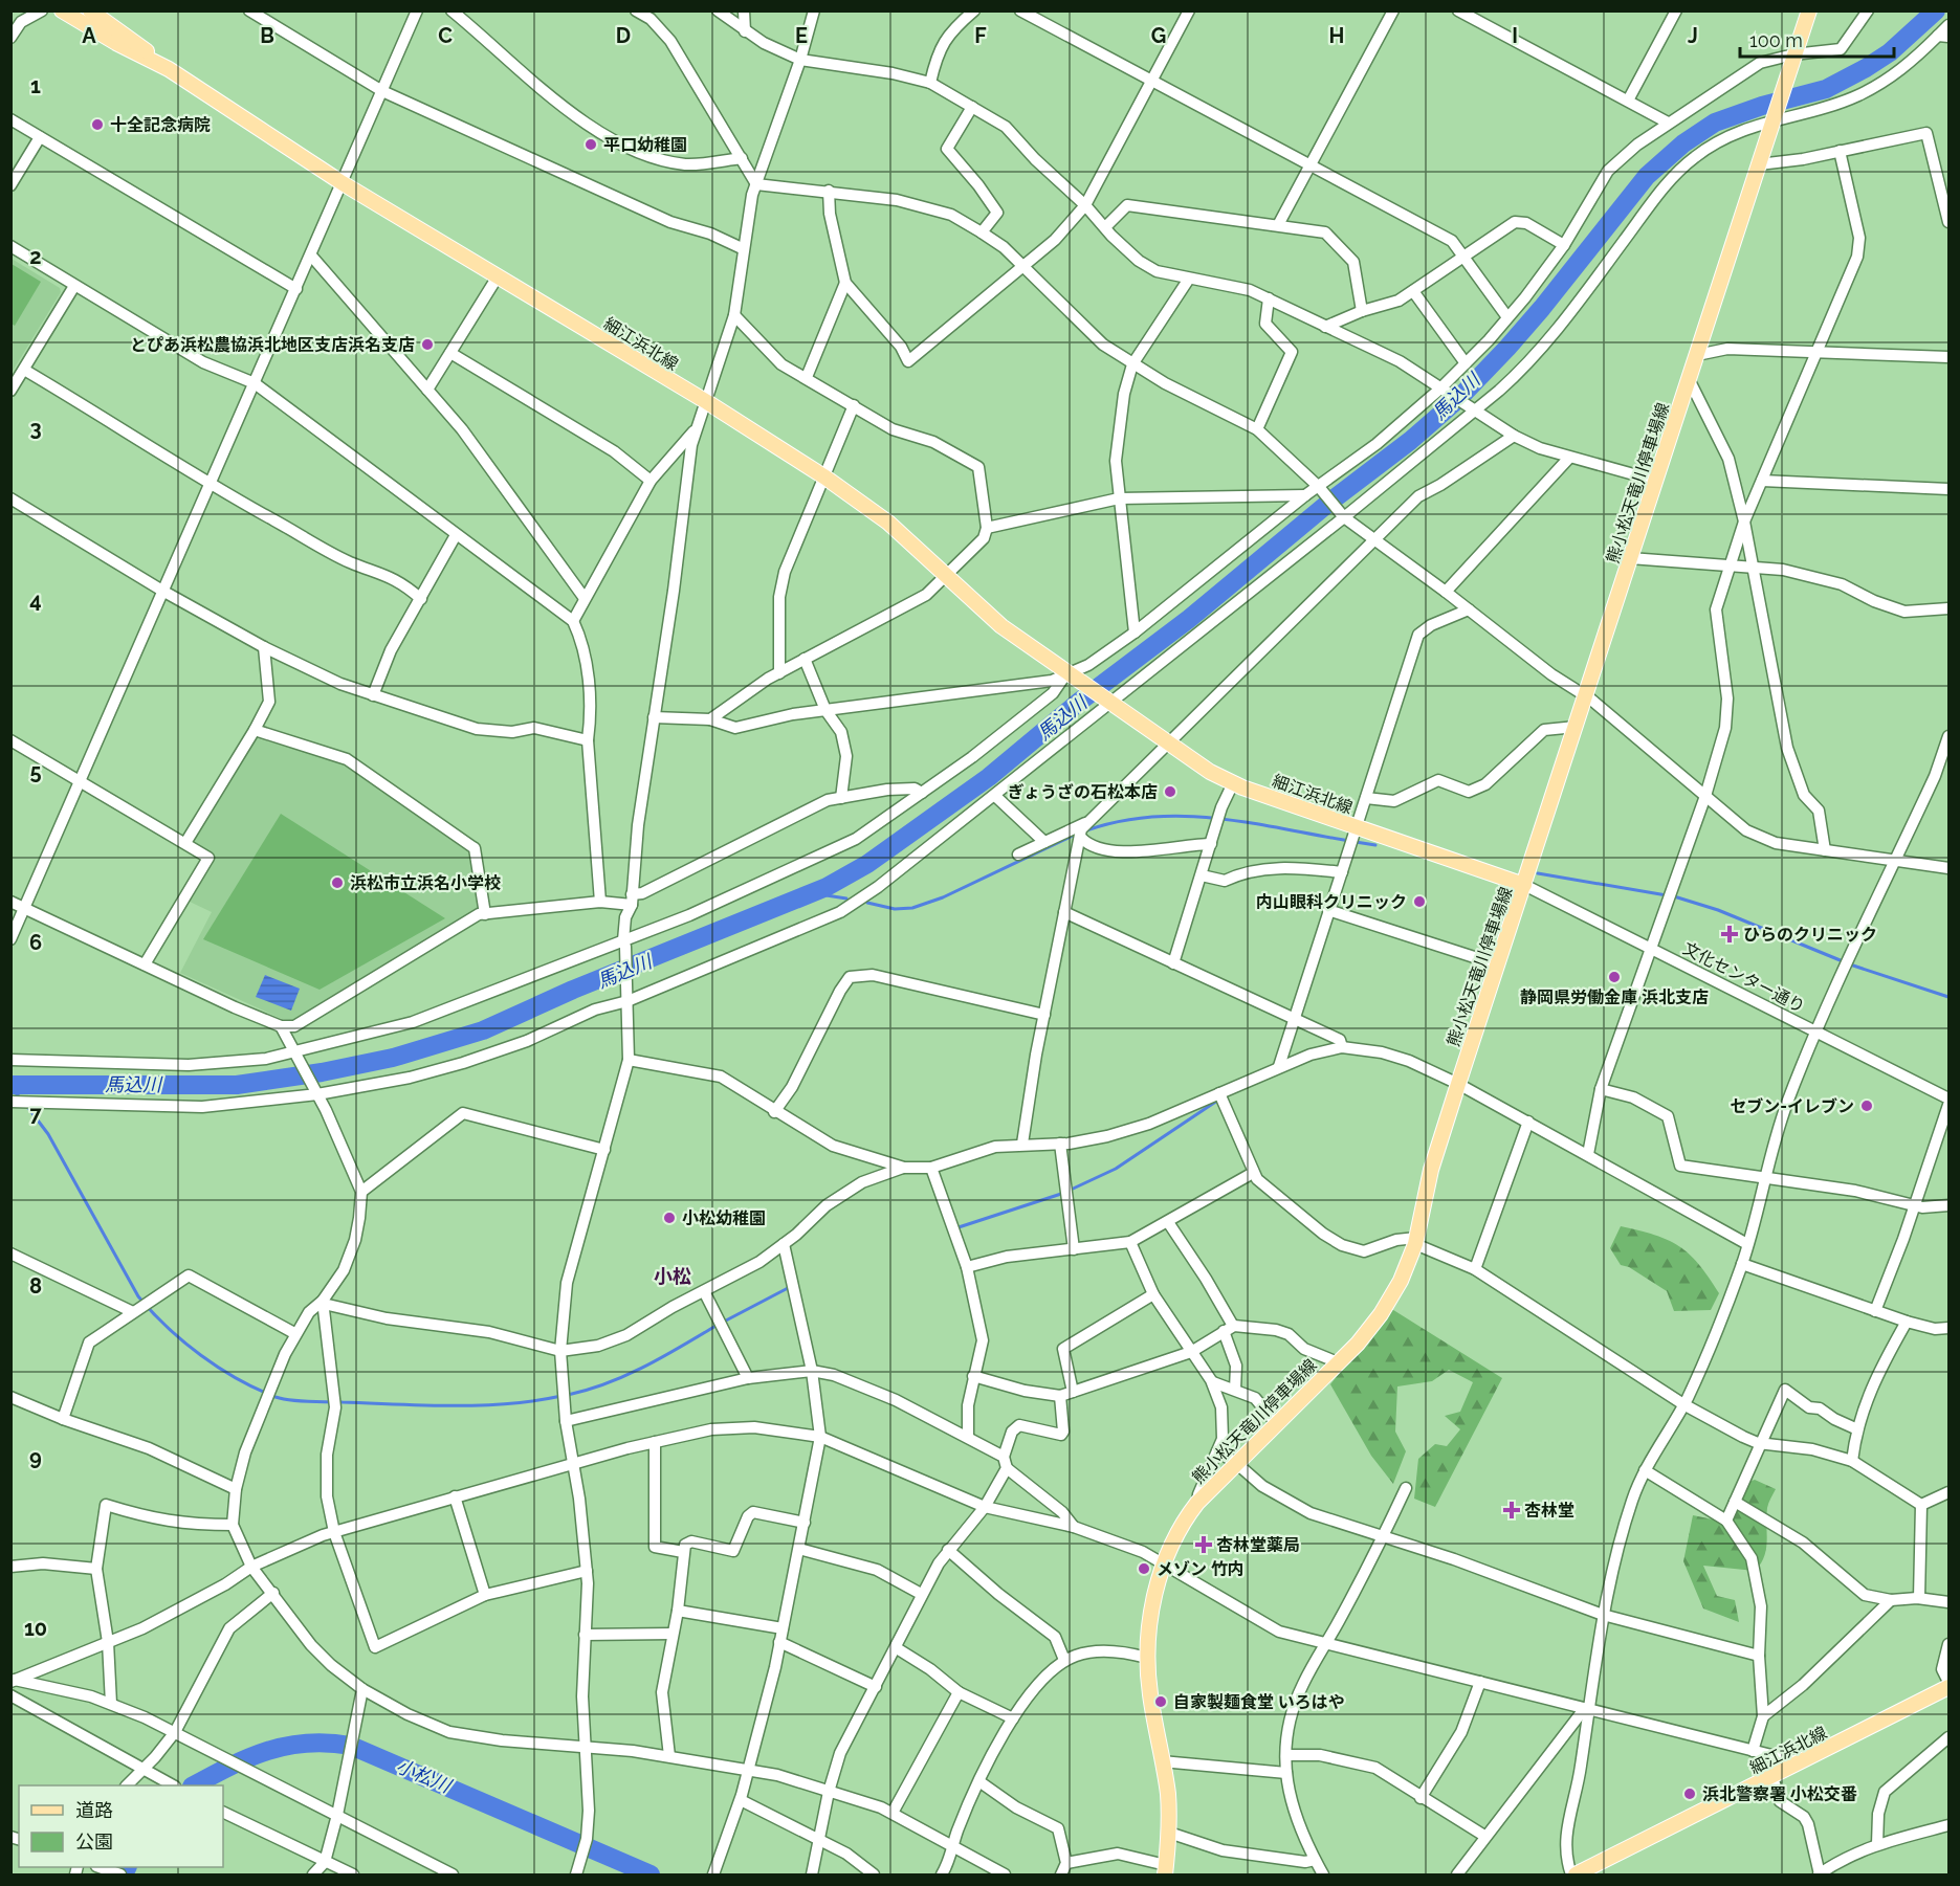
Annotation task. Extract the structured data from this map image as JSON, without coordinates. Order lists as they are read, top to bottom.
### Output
{
  "streets": {
    "main road": ["細江浜北線", "熊小松天竜川停車場線"],
    "street": ["文化センター通り"]
  },
  "crossings": [
    ["細江浜北線", "熊小松天竜川停車場線"],
    ["細江浜北線", "文化センター通り"],
    ["熊小松天竜川停車場線", "文化センター通り"]
  ],
  "districts": ["小松"],
  "water": ["馬込川", "小松川"],
  "places": {
    "other": [
      "十全記念病院",
      "平口幼稚園",
      "とぴあ浜松農協浜北地区支店浜名支店",
      "ぎょうざの石松本店",
      "浜松市立浜名小学校",
      "内山眼科クリニック",
      "静岡県労働金庫 浜北支店",
      "セブン-イレブン",
      "小松幼稚園",
      "メゾン 竹内",
      "自家製麺食堂 いろはや",
      "浜北警察署 小松交番"
    ],
    "health": ["ひらのクリニック", "杏林堂", "杏林堂薬局"]
  },
  "legend": ["道路", "公園"],
  "scale_bar": "100 m",
  "grid": {
    "columns": [
      "A",
      "B",
      "C",
      "D",
      "E",
      "F",
      "G",
      "H",
      "I",
      "J"
    ],
    "rows": [
      "1",
      "2",
      "3",
      "4",
      "5",
      "6",
      "7",
      "8",
      "9",
      "10"
    ]
  }
}
